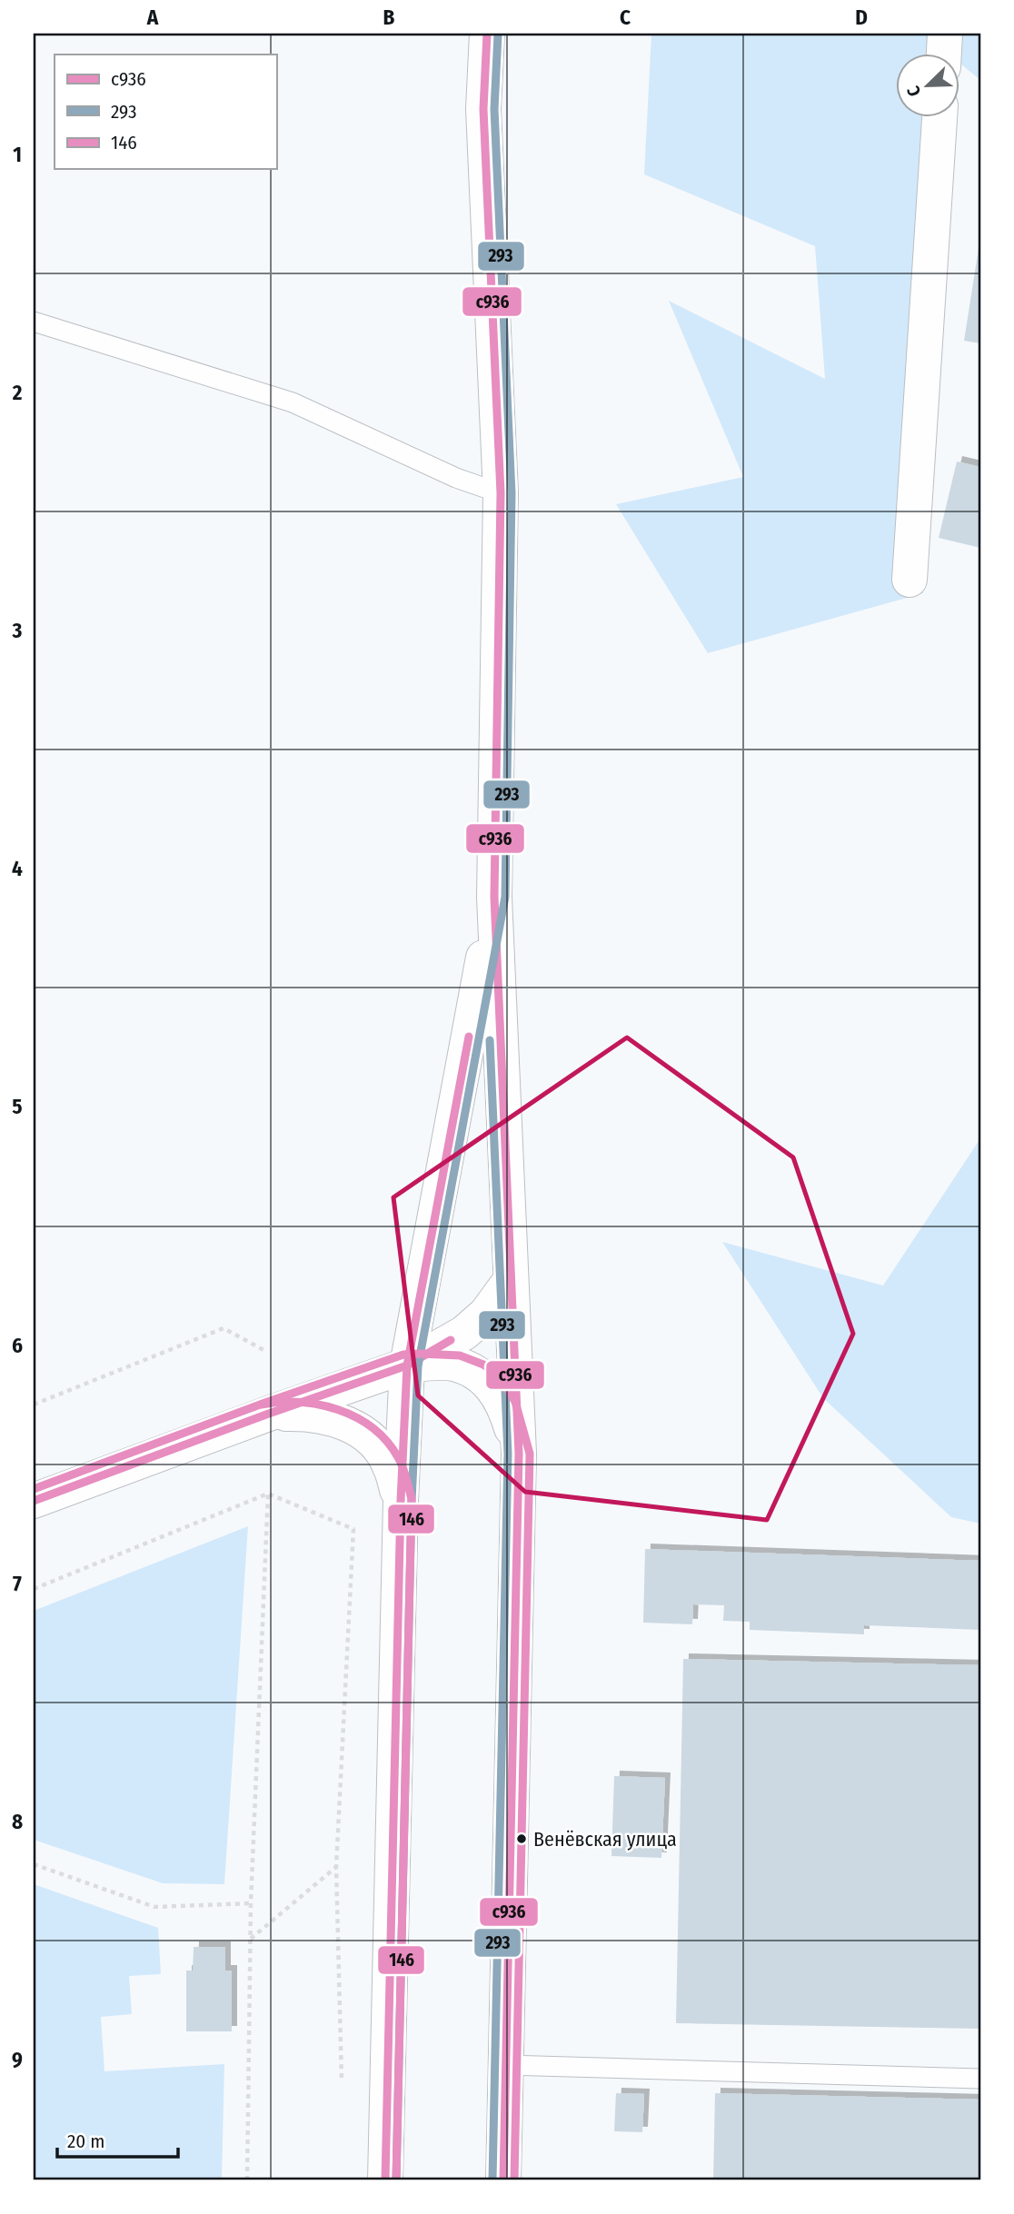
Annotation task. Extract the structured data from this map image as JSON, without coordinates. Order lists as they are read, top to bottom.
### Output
{
  "places": ["Венёвская улица"],
  "lines": ["transit line с936", "transit line 293", "transit line 146"],
  "legend": ["с936", "293", "146"],
  "scale_bar": "20 m",
  "north": "bottom left",
  "grid": {
    "columns": [
      "A",
      "B",
      "C",
      "D"
    ],
    "rows": [
      "1",
      "2",
      "3",
      "4",
      "5",
      "6",
      "7",
      "8",
      "9"
    ]
  }
}
